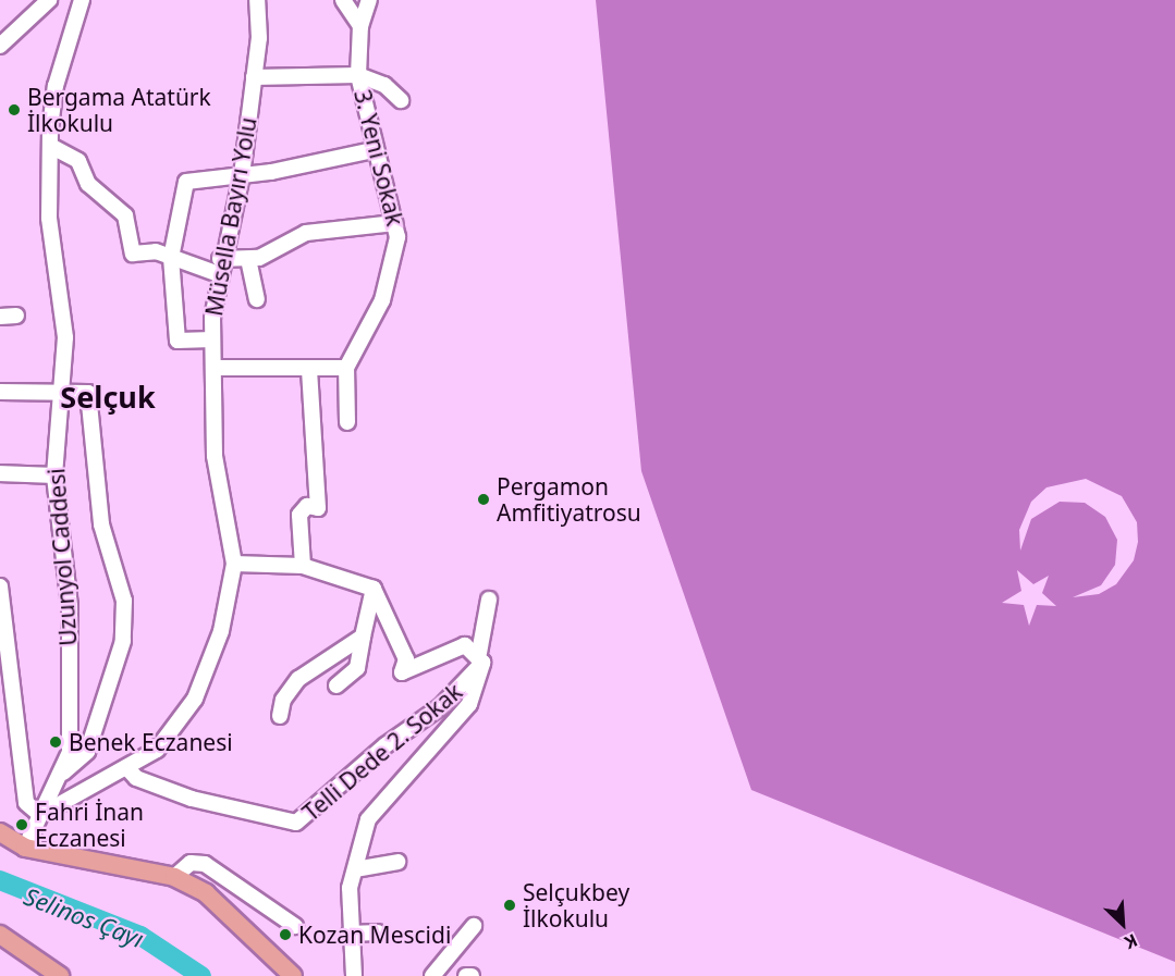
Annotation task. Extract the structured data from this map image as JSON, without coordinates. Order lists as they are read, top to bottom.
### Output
{
  "streets": {
    "street": [
      "3. Yeni Sokak",
      "Müsella Bayırı Yolu",
      "Uzunyol Caddesi",
      "Telli Dede 2. Sokak"
    ]
  },
  "crossings": [
    ["Müsella Bayırı Yolu", "Uzunyol Caddesi"],
    ["Müsella Bayırı Yolu", "Telli Dede 2. Sokak"]
  ],
  "districts": ["Selçuk"],
  "water": ["Selinos Çayı"],
  "places": [
    "Bergama Atatürk İlkokulu",
    "Pergamon Amfitiyatrosu",
    "Benek Eczanesi",
    "Fahri İnan Eczanesi",
    "Selçukbey İlkokulu",
    "Kozan Mescidi"
  ],
  "north": "bottom right"
}
